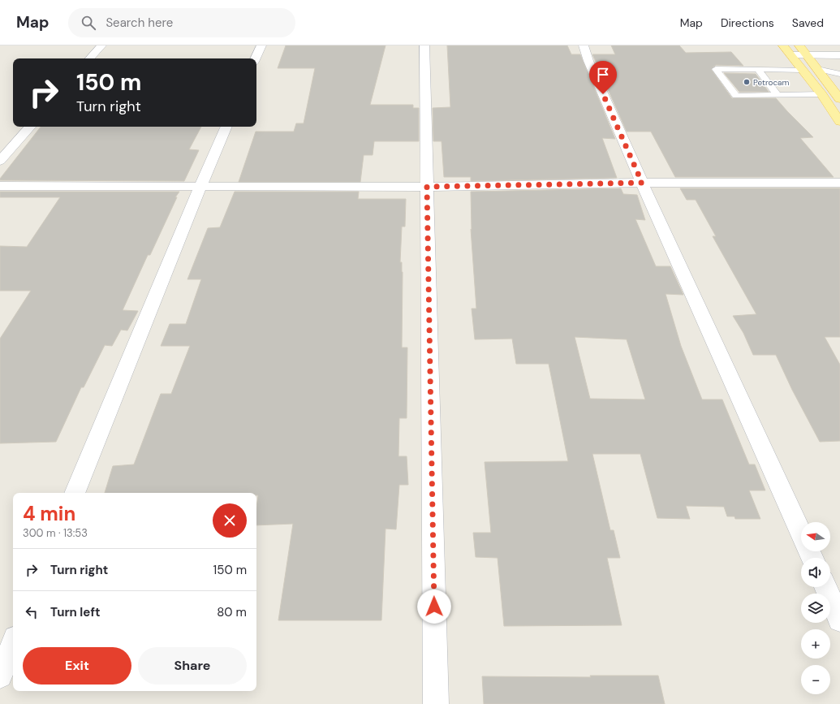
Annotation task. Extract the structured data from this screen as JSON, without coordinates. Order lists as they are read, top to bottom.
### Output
{
  "places": ["Petrocam"],
  "north": "left",
  "page": {
    "header": "Map",
    "search": "Search here",
    "nav": ["Map", "Directions", "Saved"],
    "turn": ["150 m", "Turn right"],
    "heading": ["4 min", "300 m · 13:53"],
    "map_buttons": ["+", "−"],
    "list": [
      {
        "name": "Turn right",
        "value": "150 m"
      },
      {
        "name": "Turn left",
        "value": "80 m"
      }
    ],
    "buttons": ["Exit", "Share"]
  }
}
